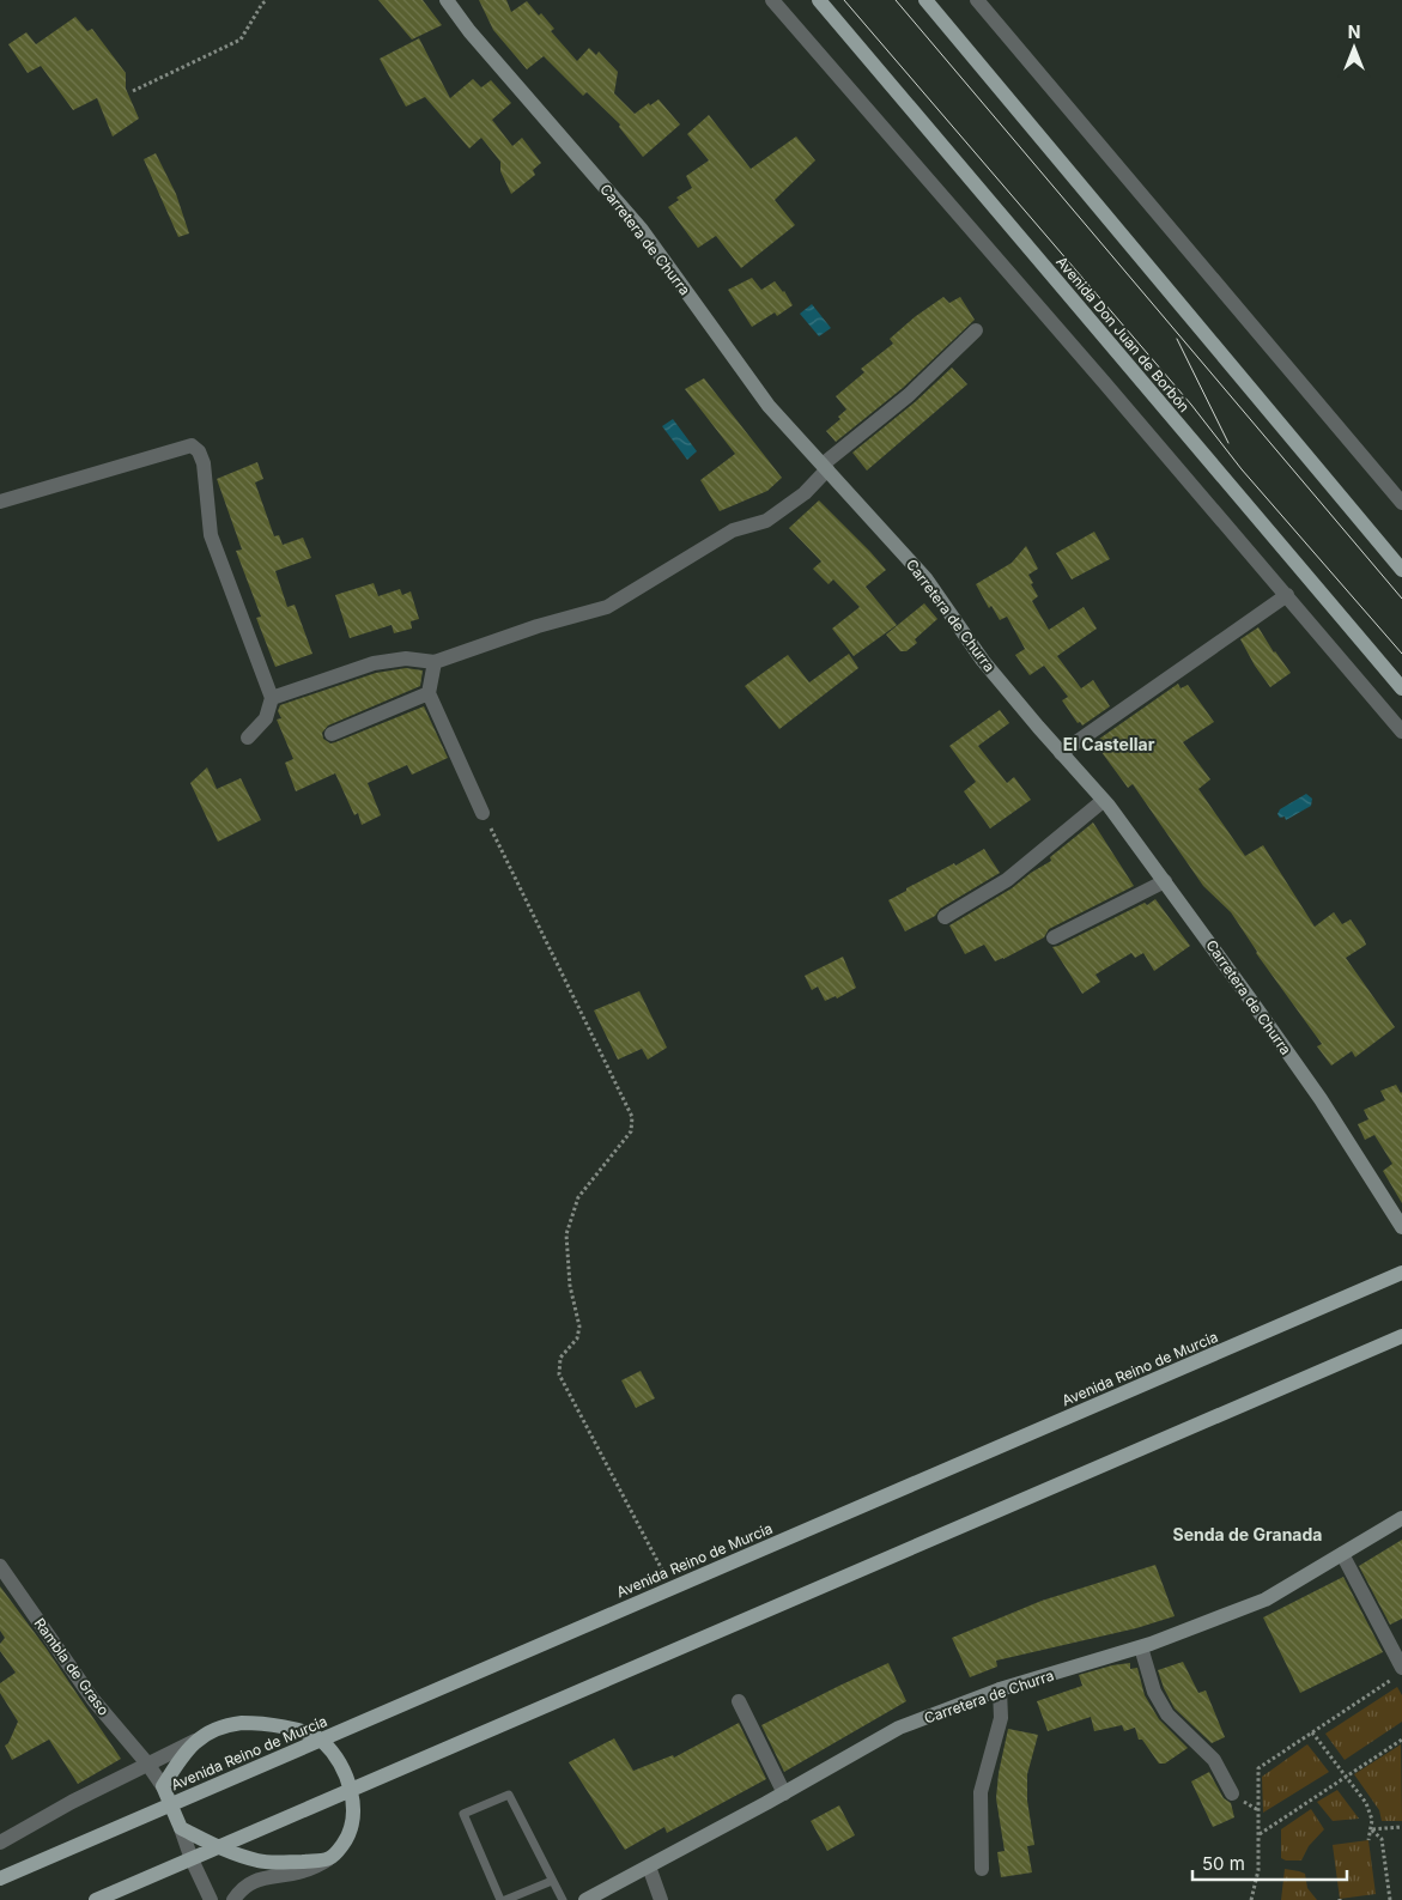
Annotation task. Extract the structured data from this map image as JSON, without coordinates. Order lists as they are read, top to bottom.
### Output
{
  "streets": {
    "main road": ["Avenida Don Juan de Borbón", "Avenida Reino de Murcia"],
    "street": ["Carretera de Churra", "Rambla de Graso"]
  },
  "districts": ["El Castellar", "Senda de Granada"],
  "scale_bar": "50 m",
  "north": "top"
}
